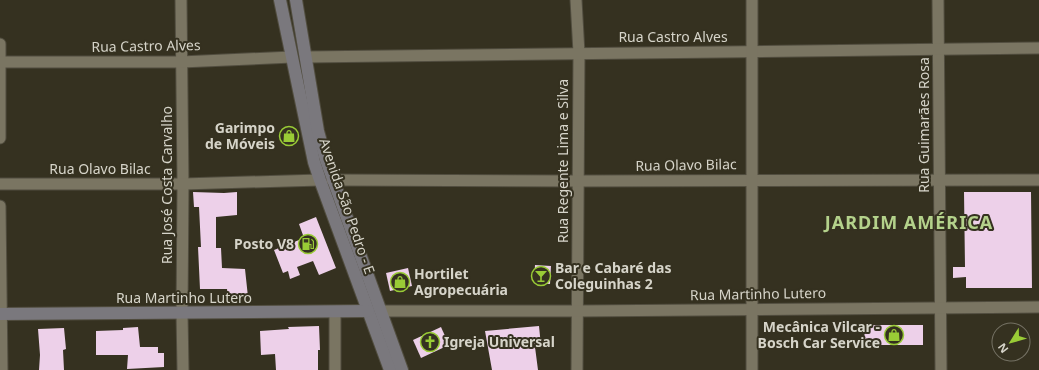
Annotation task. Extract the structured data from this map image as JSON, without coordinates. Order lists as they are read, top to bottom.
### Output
{
  "streets": {
    "main road": ["Avenida São Pedro - E", "Rua Martinho Lutero"],
    "street": [
      "Rua Castro Alves",
      "Rua Guimarães Rosa",
      "Rua Regente Lima e Silva",
      "Rua Olavo Bilac",
      "Rua José Costa Carvalho"
    ]
  },
  "crossings": [
    ["Rua Castro Alves", "Rua Guimarães Rosa"],
    ["Rua Castro Alves", "Rua Regente Lima e Silva"],
    ["Rua Castro Alves", "Rua José Costa Carvalho"],
    ["Rua Castro Alves", "Avenida São Pedro - E"],
    ["Rua Guimarães Rosa", "Rua Olavo Bilac"],
    ["Rua Guimarães Rosa", "Rua Martinho Lutero"],
    ["Rua Regente Lima e Silva", "Rua Olavo Bilac"],
    ["Rua Regente Lima e Silva", "Rua Martinho Lutero"],
    ["Rua Olavo Bilac", "Rua José Costa Carvalho"],
    ["Rua Olavo Bilac", "Avenida São Pedro - E"],
    ["Rua José Costa Carvalho", "Rua Martinho Lutero"],
    ["Avenida São Pedro - E", "Rua Martinho Lutero"]
  ],
  "districts": ["JARDIM AMÉRICA"],
  "places": {
    "shop": ["Garimpo de Móveis", "Hortilet Agropecuária", "Mecânica Vilcar - Bosch Car Service"],
    "fuel station": ["Posto V8"],
    "bar": ["Bar e Cabaré das Coleguinhas 2"],
    "church": ["Igreja Universal"]
  },
  "north": "bottom left"
}
